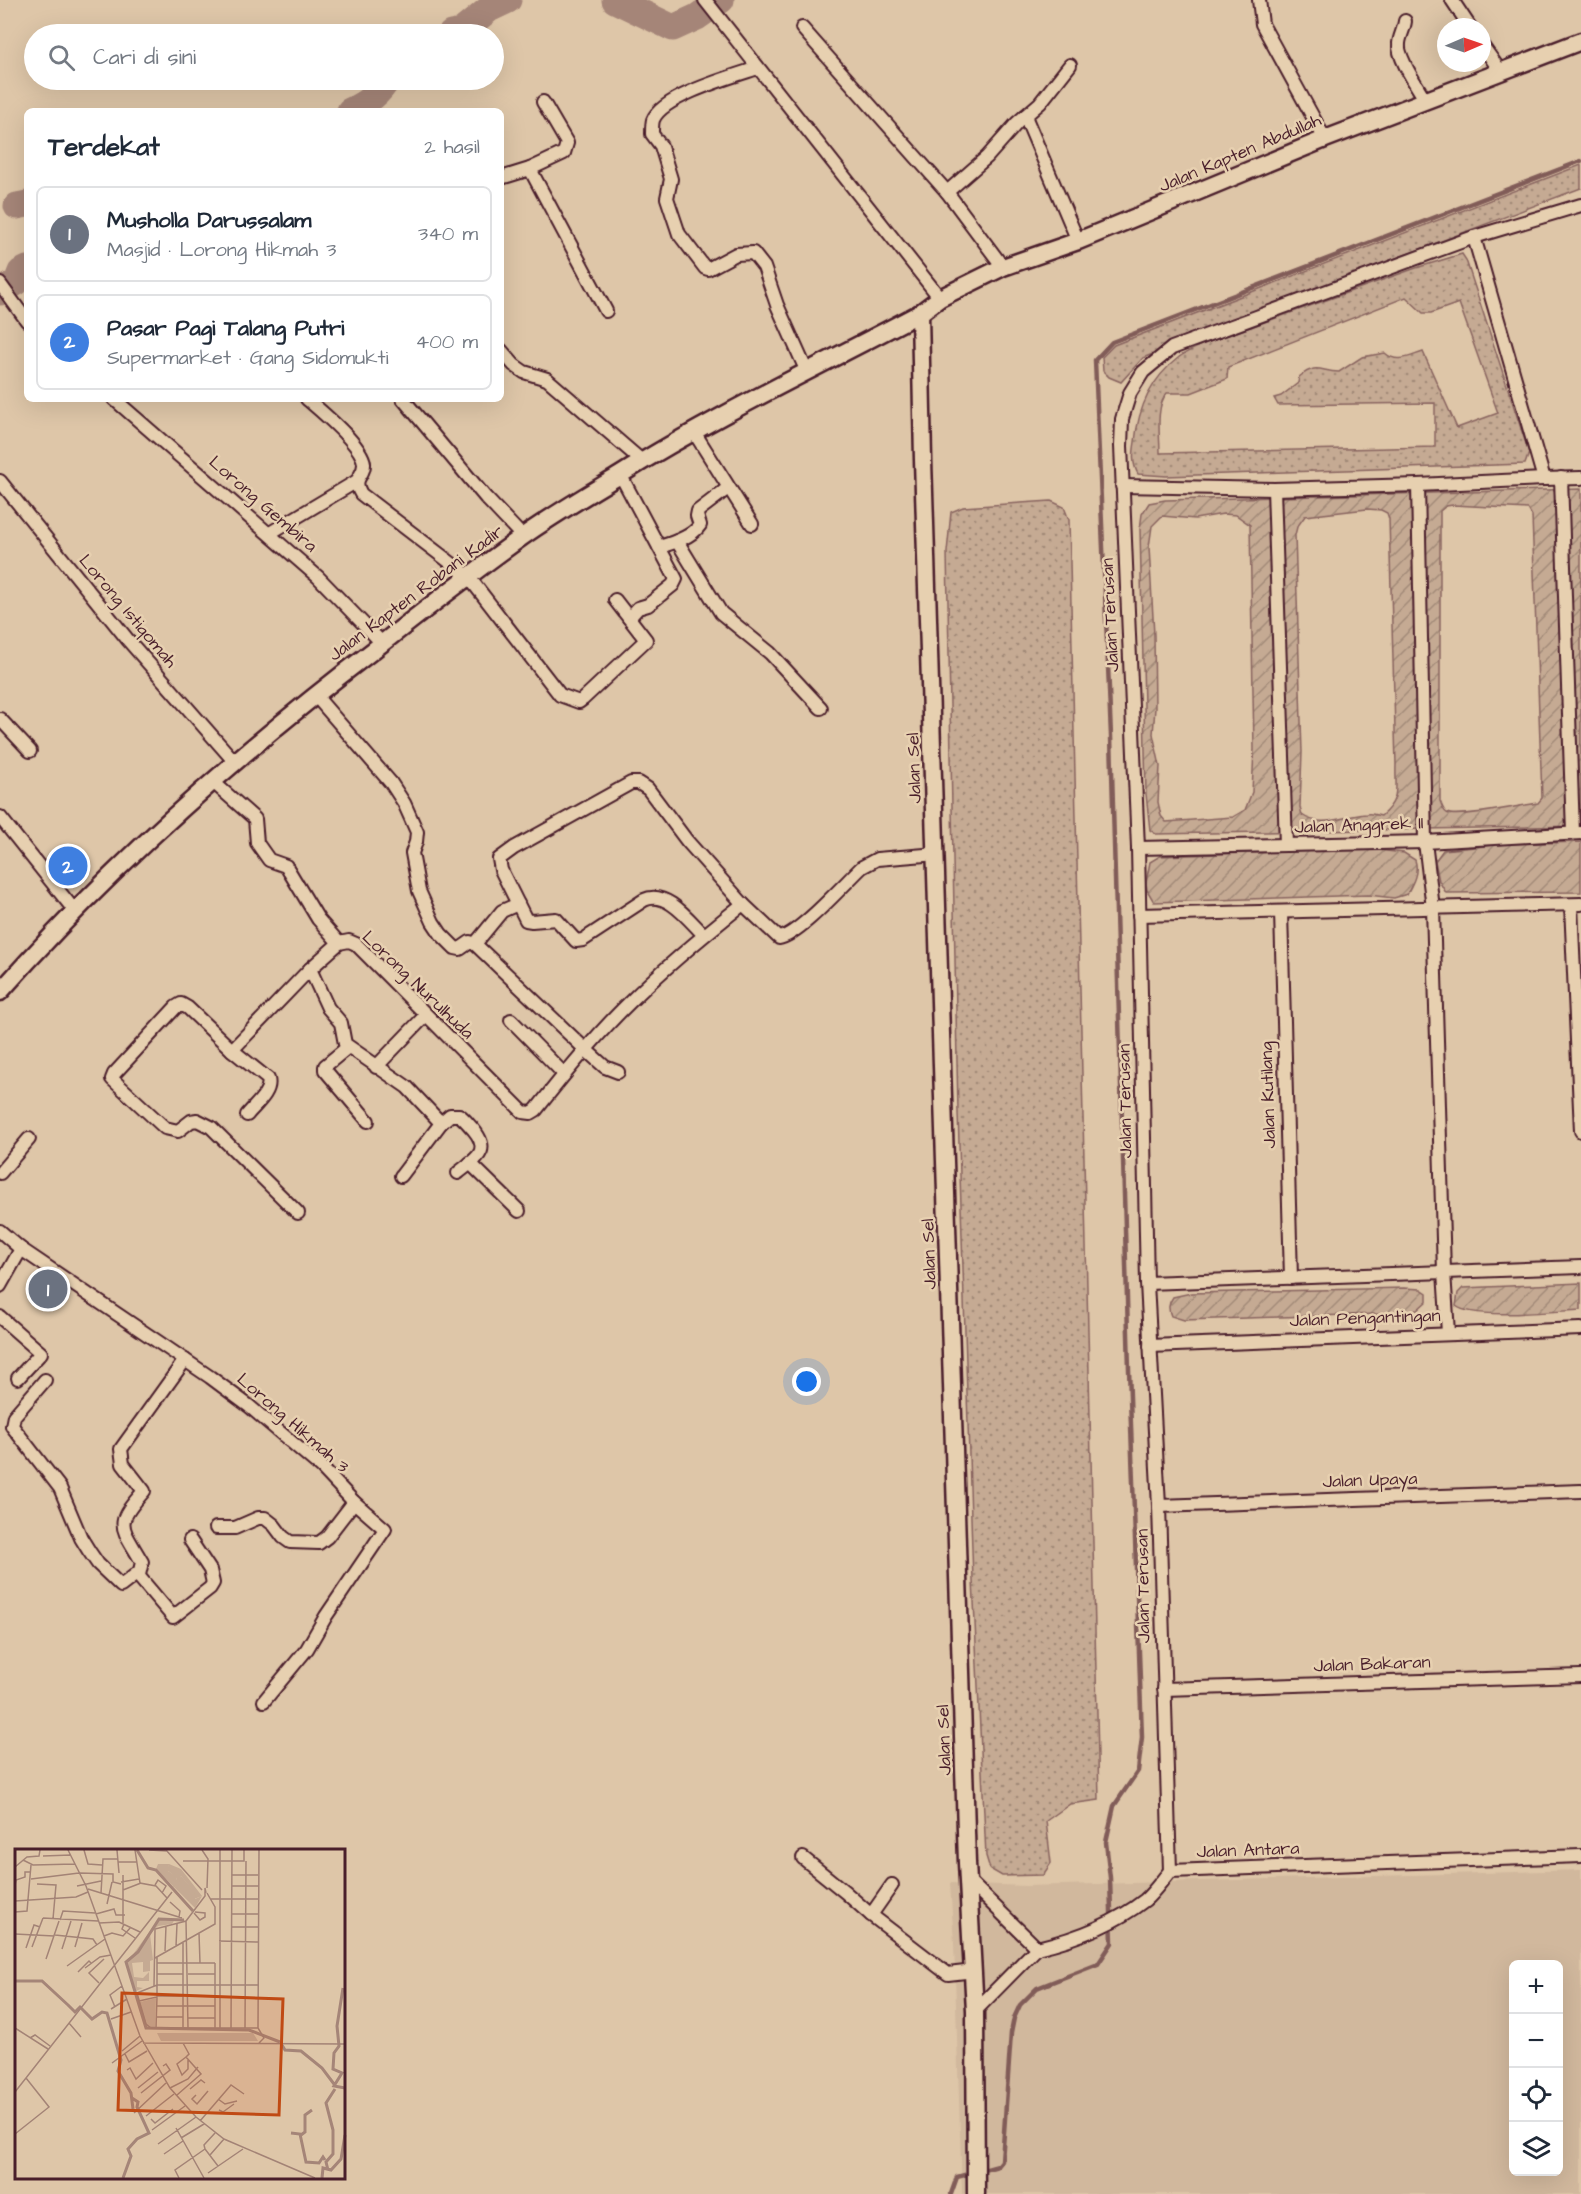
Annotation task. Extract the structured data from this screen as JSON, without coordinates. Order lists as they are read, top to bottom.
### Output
{
  "streets": {
    "main road": ["Jalan Kapten Abdullah", "Jalan Kapten Robani Kadir", "Jalan Sel"],
    "street": [
      "Lorong Gembira",
      "Lorong Istiqomah",
      "Jalan Terusan",
      "Jalan Anggrek II",
      "Lorong Nurulhuda",
      "Jalan Kutilang",
      "Jalan Pengantingan",
      "Lorong Hikmah 3",
      "Jalan Upaya",
      "Jalan Bakaran",
      "Jalan Antara"
    ]
  },
  "crossings": [
    ["Jalan Kapten Abdullah", "Jalan Kapten Robani Kadir"],
    ["Jalan Kapten Abdullah", "Jalan Sel"],
    ["Lorong Gembira", "Jalan Kapten Robani Kadir"],
    ["Jalan Kapten Robani Kadir", "Lorong Istiqomah"],
    ["Jalan Kapten Robani Kadir", "Jalan Sel"],
    ["Jalan Kapten Robani Kadir", "Lorong Nurulhuda"],
    ["Jalan Terusan", "Jalan Anggrek II"],
    ["Jalan Terusan", "Jalan Pengantingan"],
    ["Jalan Terusan", "Jalan Upaya"],
    ["Jalan Terusan", "Jalan Bakaran"],
    ["Jalan Terusan", "Jalan Antara"]
  ],
  "north": "right",
  "page": {
    "search": "Cari di sini",
    "heading": ["Terdekat", "2 hasil"],
    "list": [
      {
        "mark": "1",
        "name": "Musholla Darussalam",
        "note": "Masjid · Lorong Hikmah 3",
        "value": "340 m"
      },
      {
        "mark": "2",
        "name": "Pasar Pagi Talang Putri",
        "note": "Supermarket · Gang Sidomukti",
        "value": "400 m"
      }
    ],
    "pins": ["2", "1"],
    "map_buttons": ["+", "−"]
  }
}
